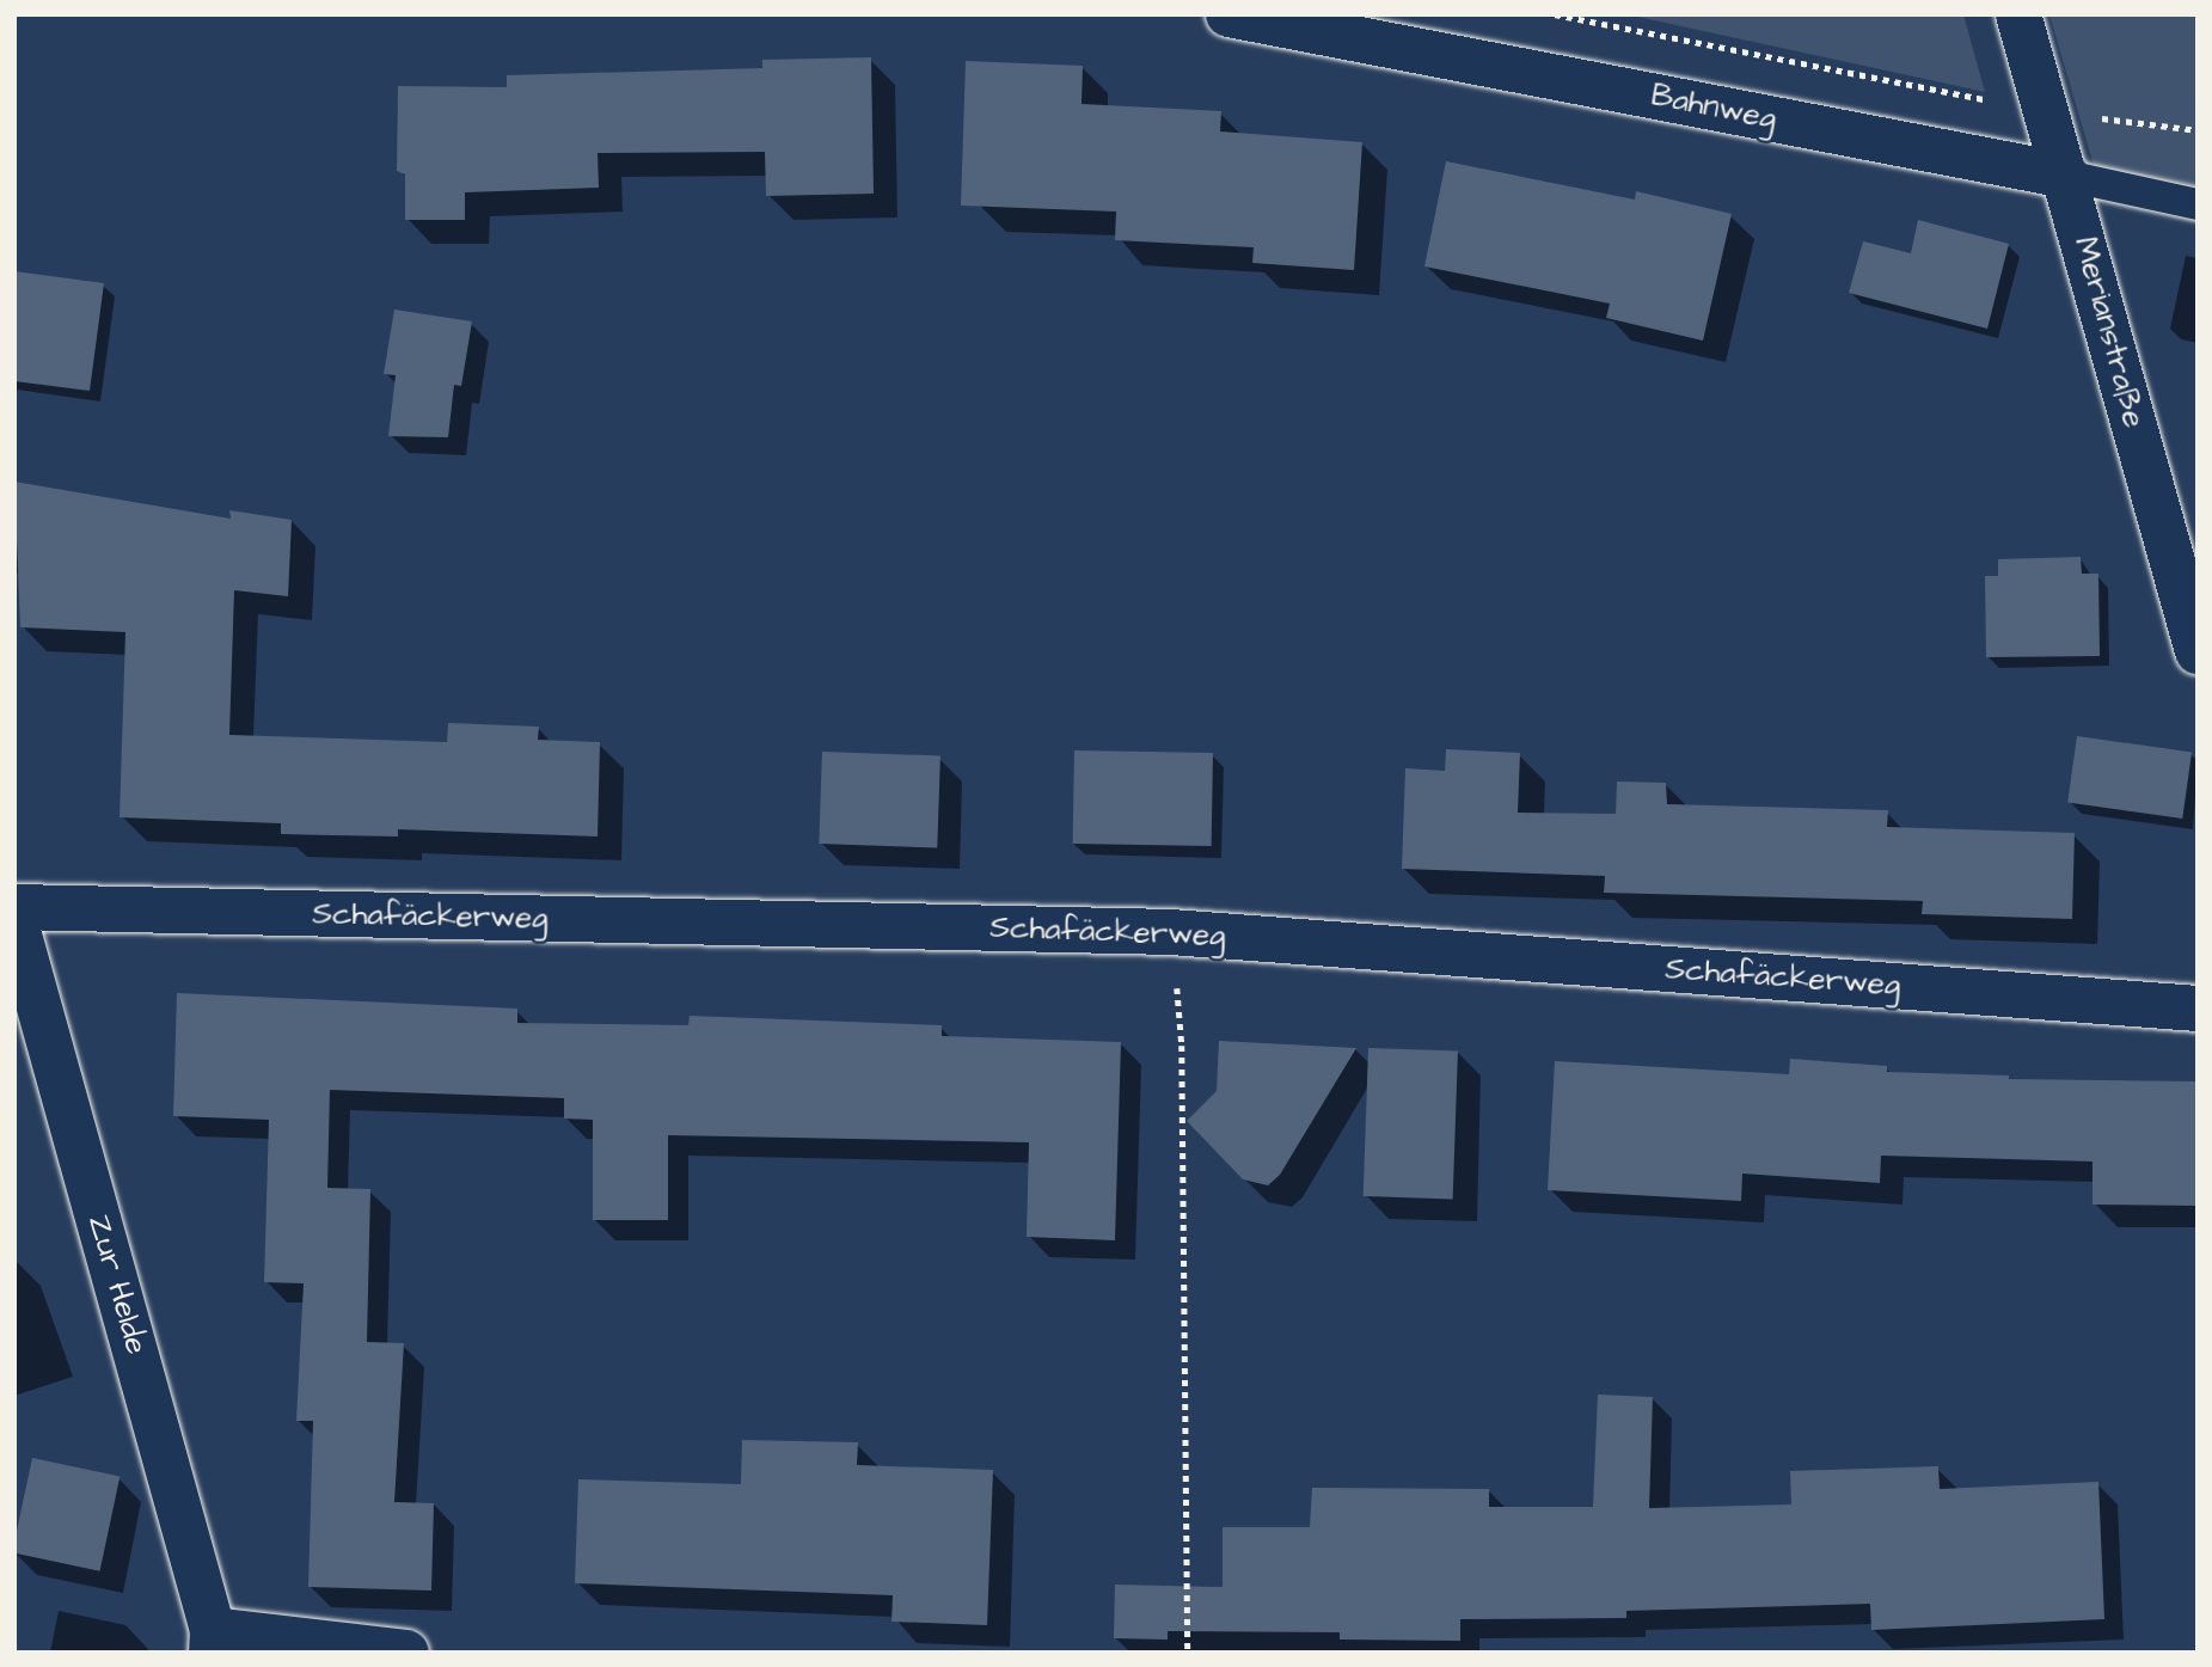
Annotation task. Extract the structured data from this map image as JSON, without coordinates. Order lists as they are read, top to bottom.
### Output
{
  "streets": {
    "street": [
      "Bahnweg",
      "Merianstraße",
      "Schafäckerweg",
      "Zur Helde"
    ]
  },
  "crossings": [
    ["Bahnweg", "Merianstraße"]
  ]
}
